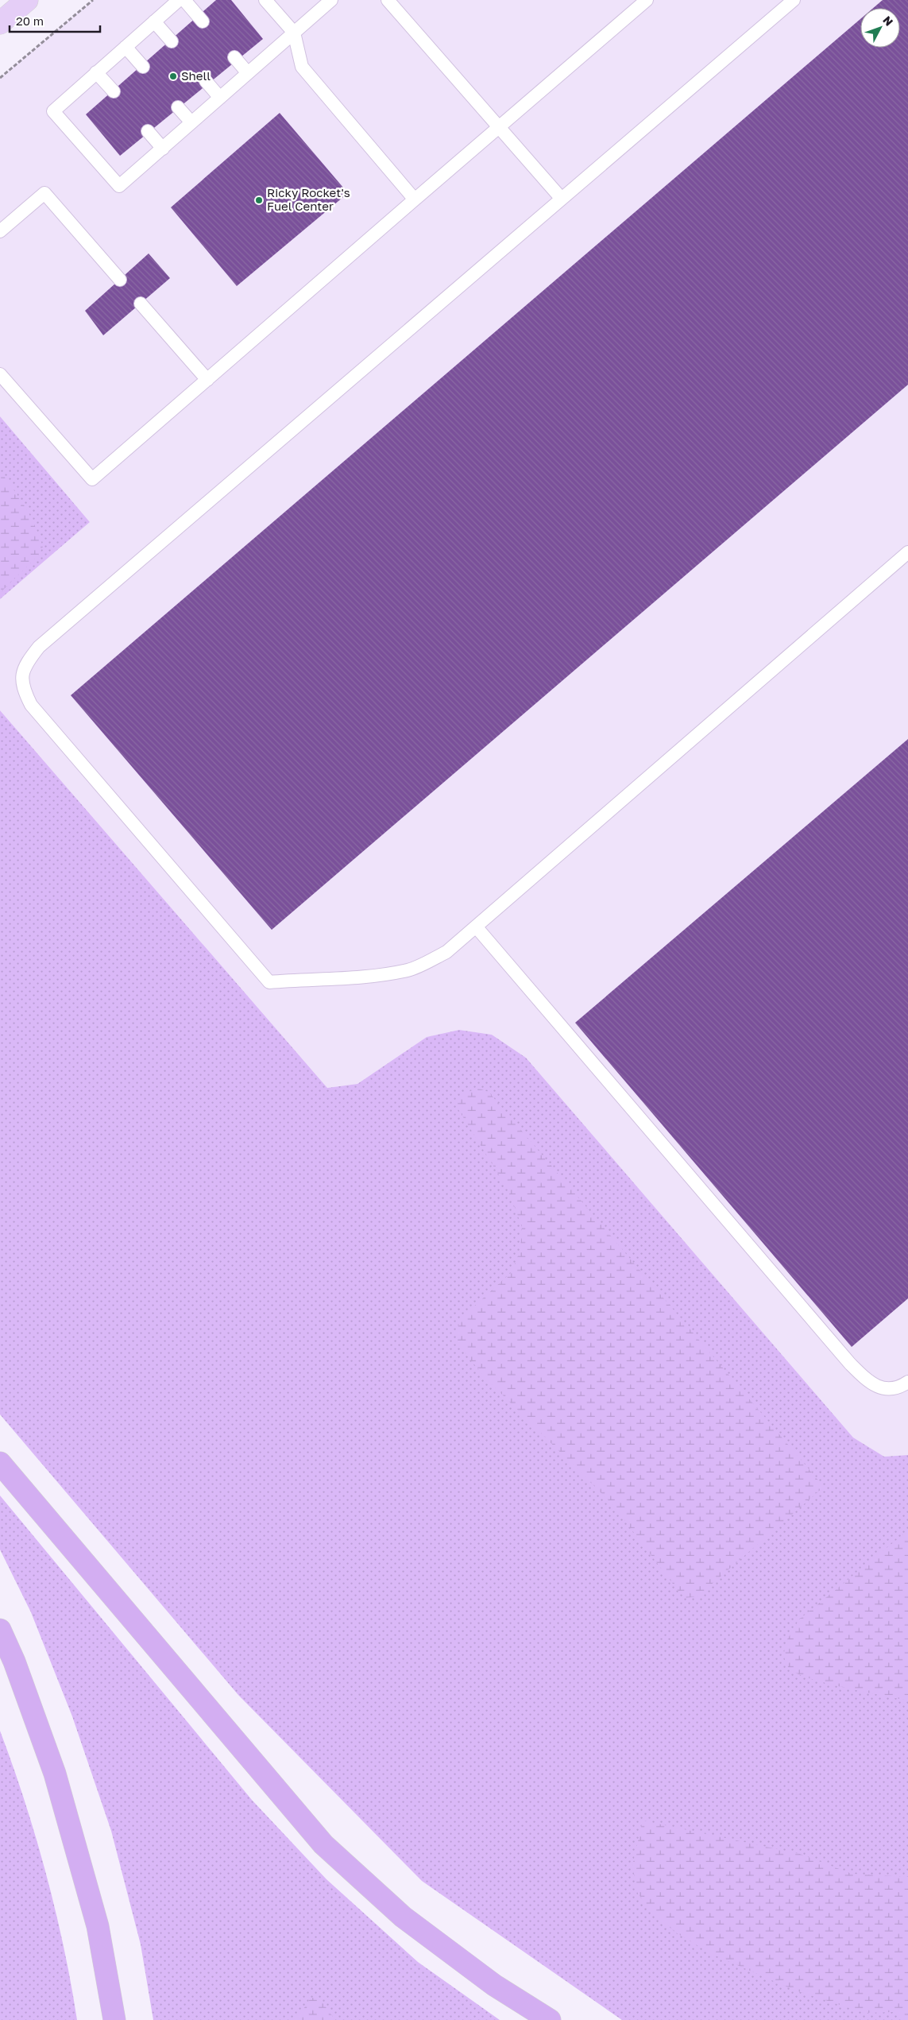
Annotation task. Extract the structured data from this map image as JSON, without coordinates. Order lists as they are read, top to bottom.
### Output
{
  "places": ["Shell", "Ricky Rocket's Fuel Center"],
  "scale_bar": "20 m",
  "north": "top right"
}
